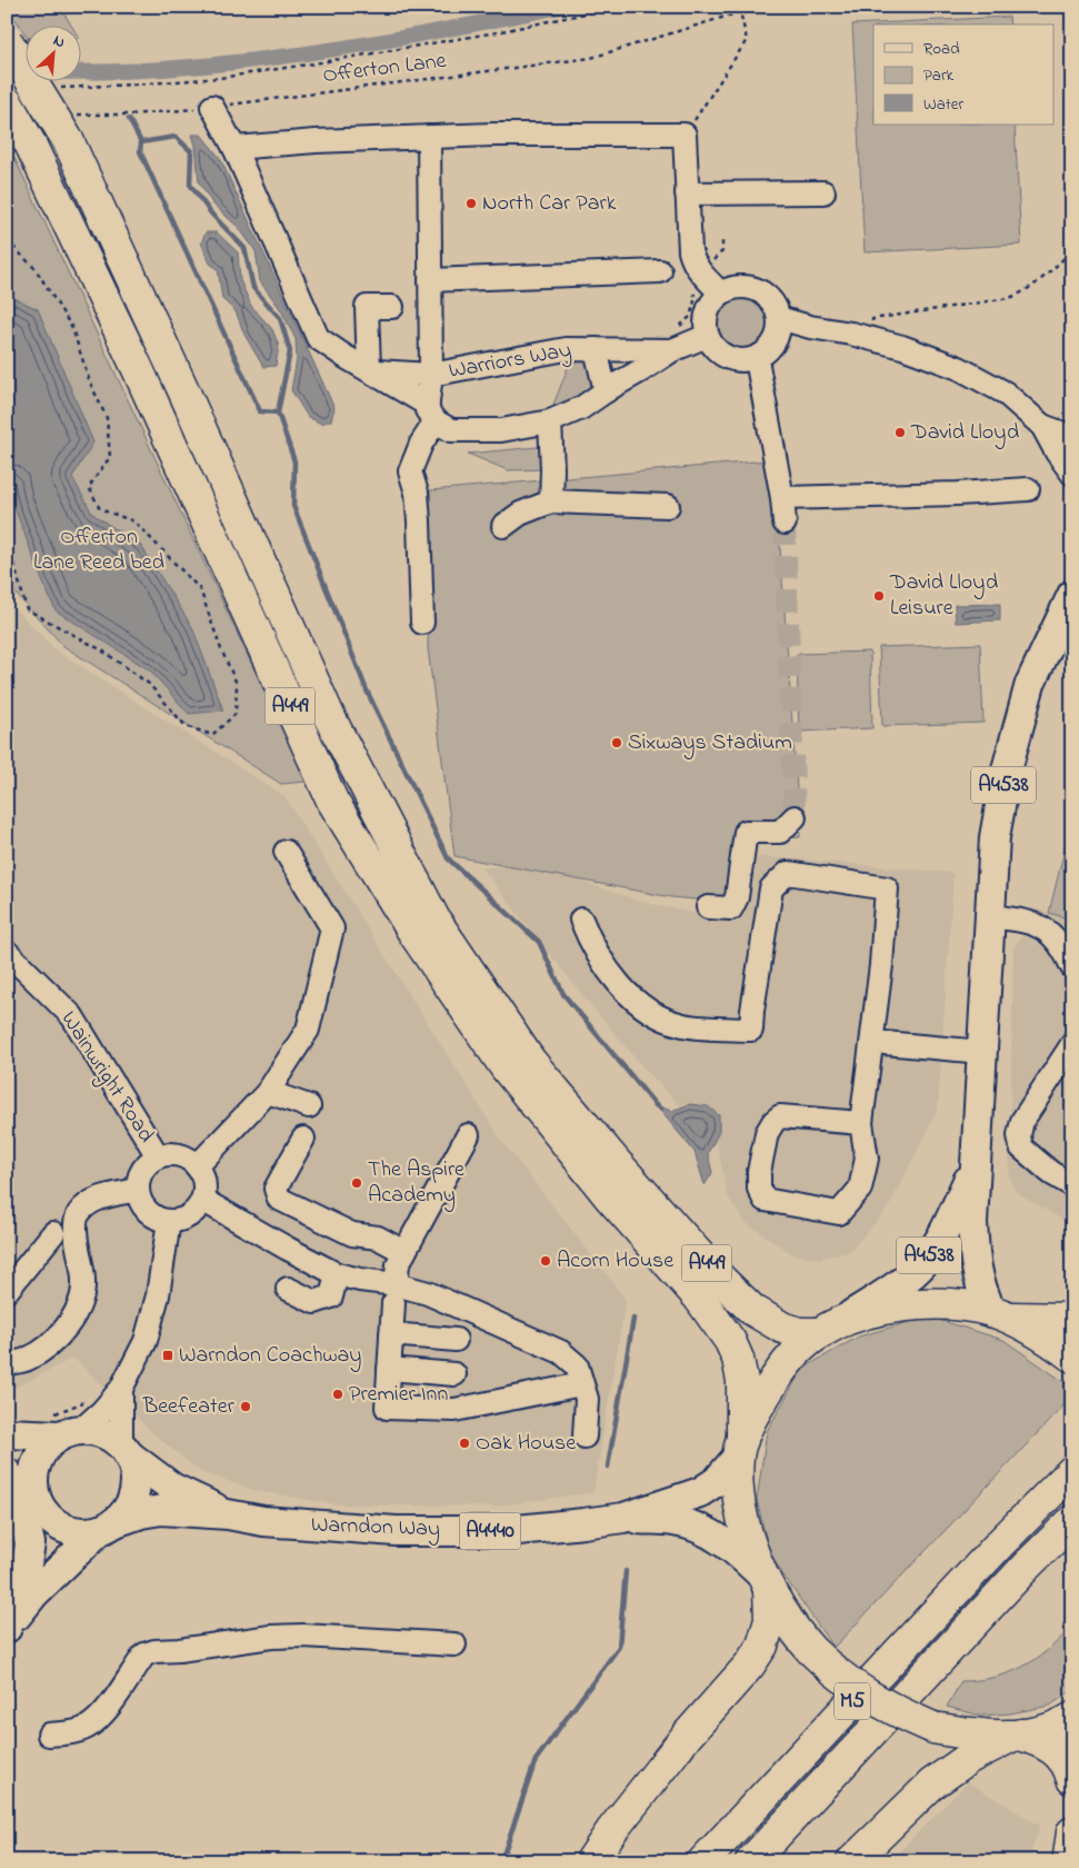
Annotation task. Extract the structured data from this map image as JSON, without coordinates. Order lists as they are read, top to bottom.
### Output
{
  "streets": {
    "highway": ["A449", "M5"],
    "main road": ["A4538", "Warndon Way", "A4440"],
    "street": ["Warriors Way", "Wainwright Road"],
    "path": ["Offerton Lane"]
  },
  "crossings": [
    ["Offerton Lane", "A449"],
    ["A449", "Warndon Way"],
    ["Warndon Way", "A4440"]
  ],
  "parks": ["Offerton Lane Reed bed"],
  "places": {
    "other": [
      "North Car Park",
      "David Lloyd",
      "David Lloyd Leisure",
      "Sixways Stadium",
      "The Aspire Academy",
      "Acorn House",
      "Premier Inn",
      "Beefeater",
      "Oak House"
    ],
    "transit": ["Warndon Coachway"]
  },
  "legend": ["Road", "Park", "Water"],
  "north": "top right"
}
